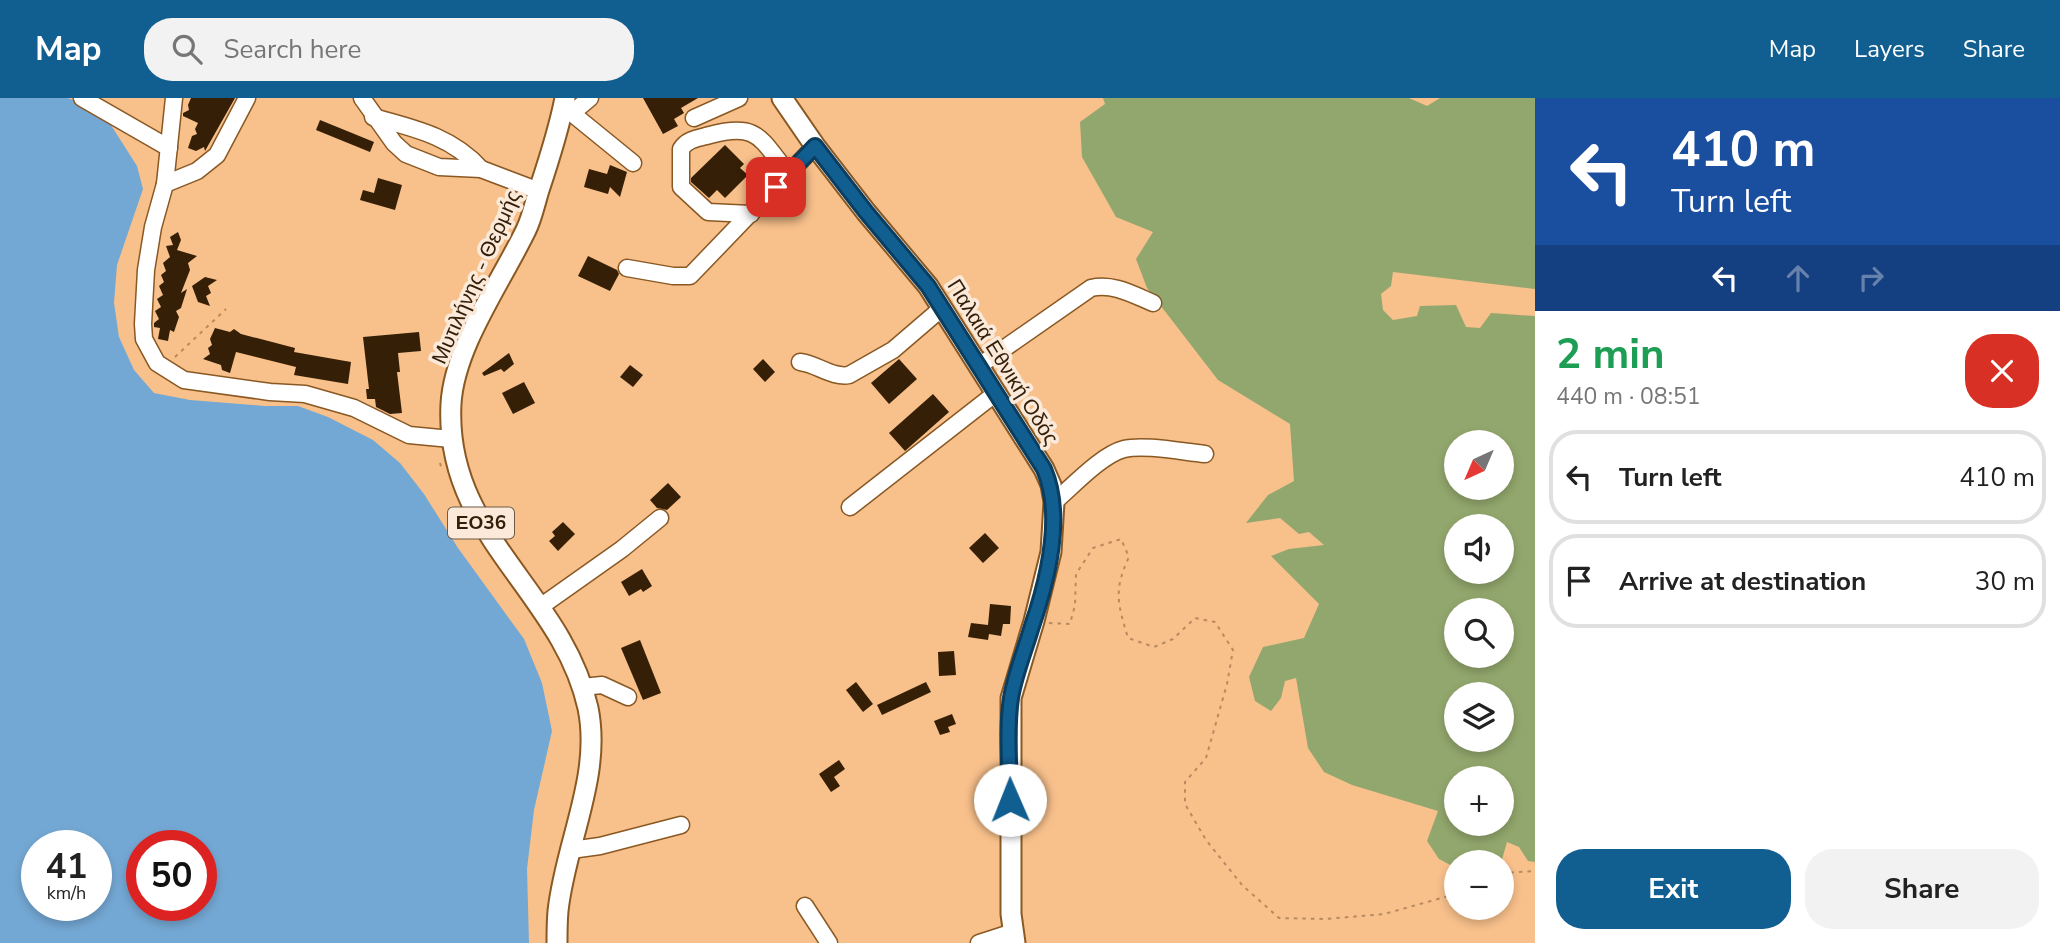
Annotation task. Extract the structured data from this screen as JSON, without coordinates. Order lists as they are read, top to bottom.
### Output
{
  "streets": {
    "main road": ["Μυτιλήνης - Θερμής", "Παλαιά Εθνική Οδός", "ΕΟ36"]
  },
  "north": "bottom left",
  "page": {
    "header": "Map",
    "search": "Search here",
    "nav": ["Map", "Layers", "Share"],
    "turn": ["410 m", "Turn left"],
    "heading": ["2 min", "440 m · 08:51"],
    "map_buttons": ["+", "−"],
    "list": [
      {
        "name": "Turn left",
        "value": "410 m"
      },
      {
        "name": "Arrive at destination",
        "value": "30 m"
      }
    ],
    "speed": "41 km/h",
    "limit": "50",
    "buttons": ["Exit", "Share"]
  }
}
